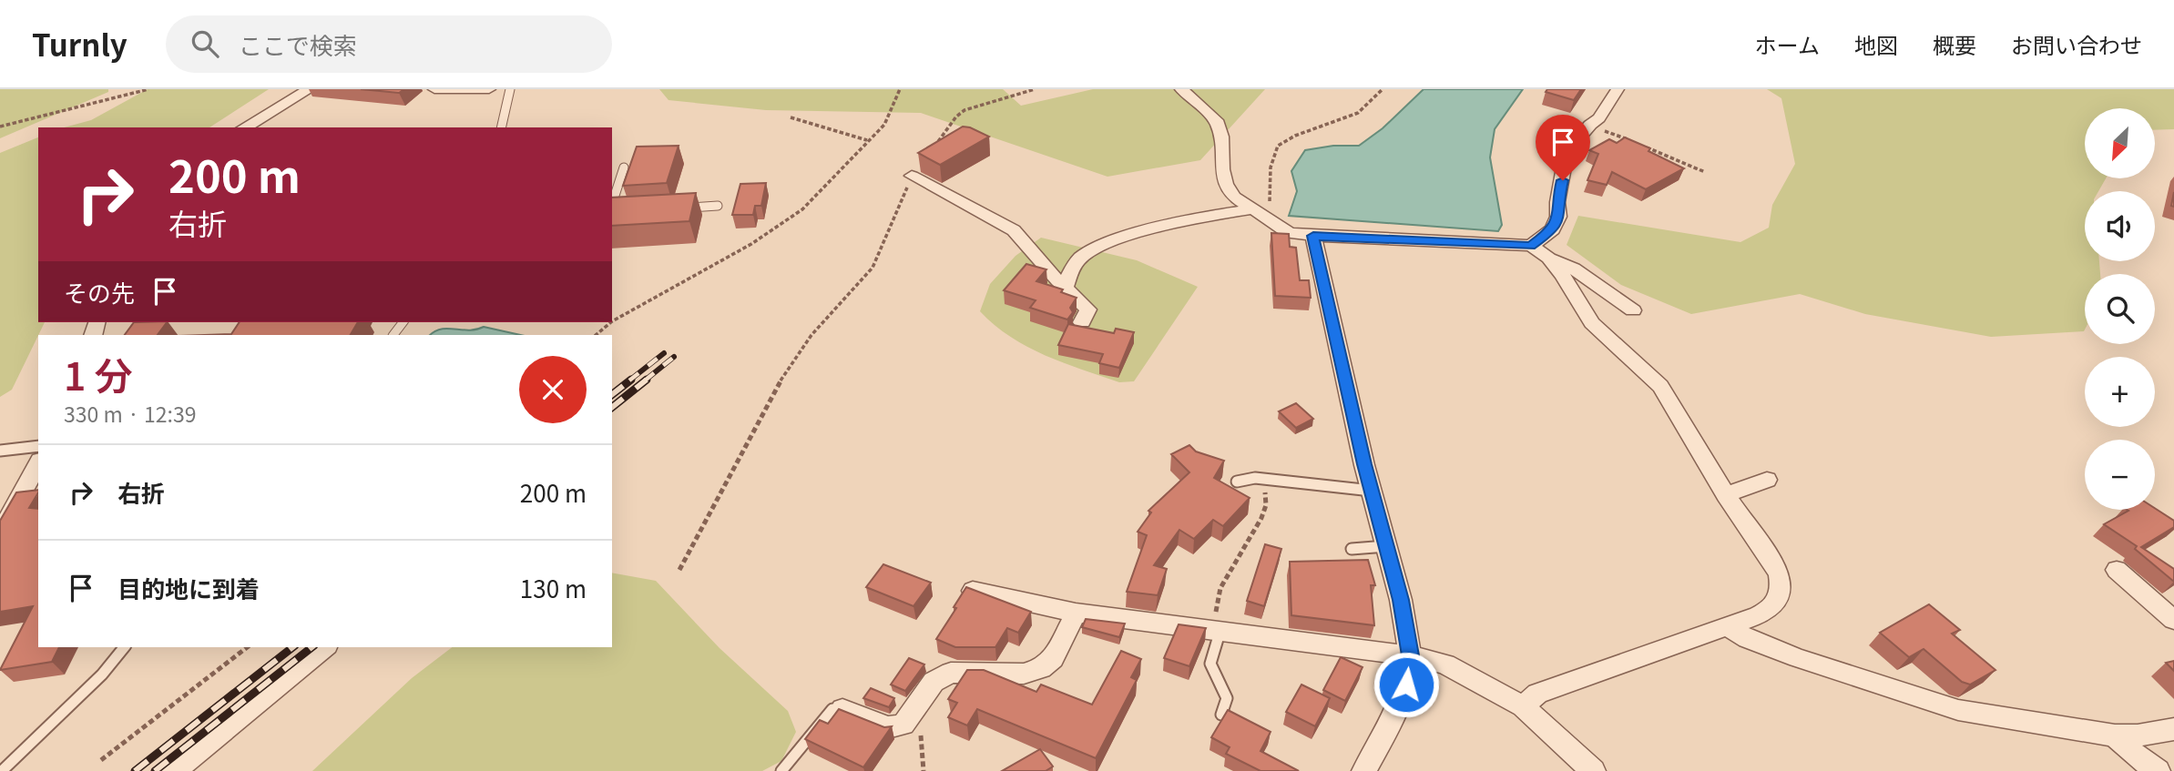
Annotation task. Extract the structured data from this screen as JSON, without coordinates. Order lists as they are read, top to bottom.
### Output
{
  "north": "bottom left",
  "page": {
    "header": "Turnly",
    "search": "ここで検索",
    "nav": [
      "ホーム",
      "地図",
      "概要",
      "お問い合わせ"
    ],
    "map_buttons": ["+", "−"],
    "turn": ["200 m", "右折"],
    "then": "その先",
    "heading": ["1 分", "330 m · 12:39"],
    "list": [
      {
        "name": "右折",
        "value": "200 m"
      },
      {
        "name": "目的地に到着",
        "value": "130 m"
      }
    ]
  }
}
